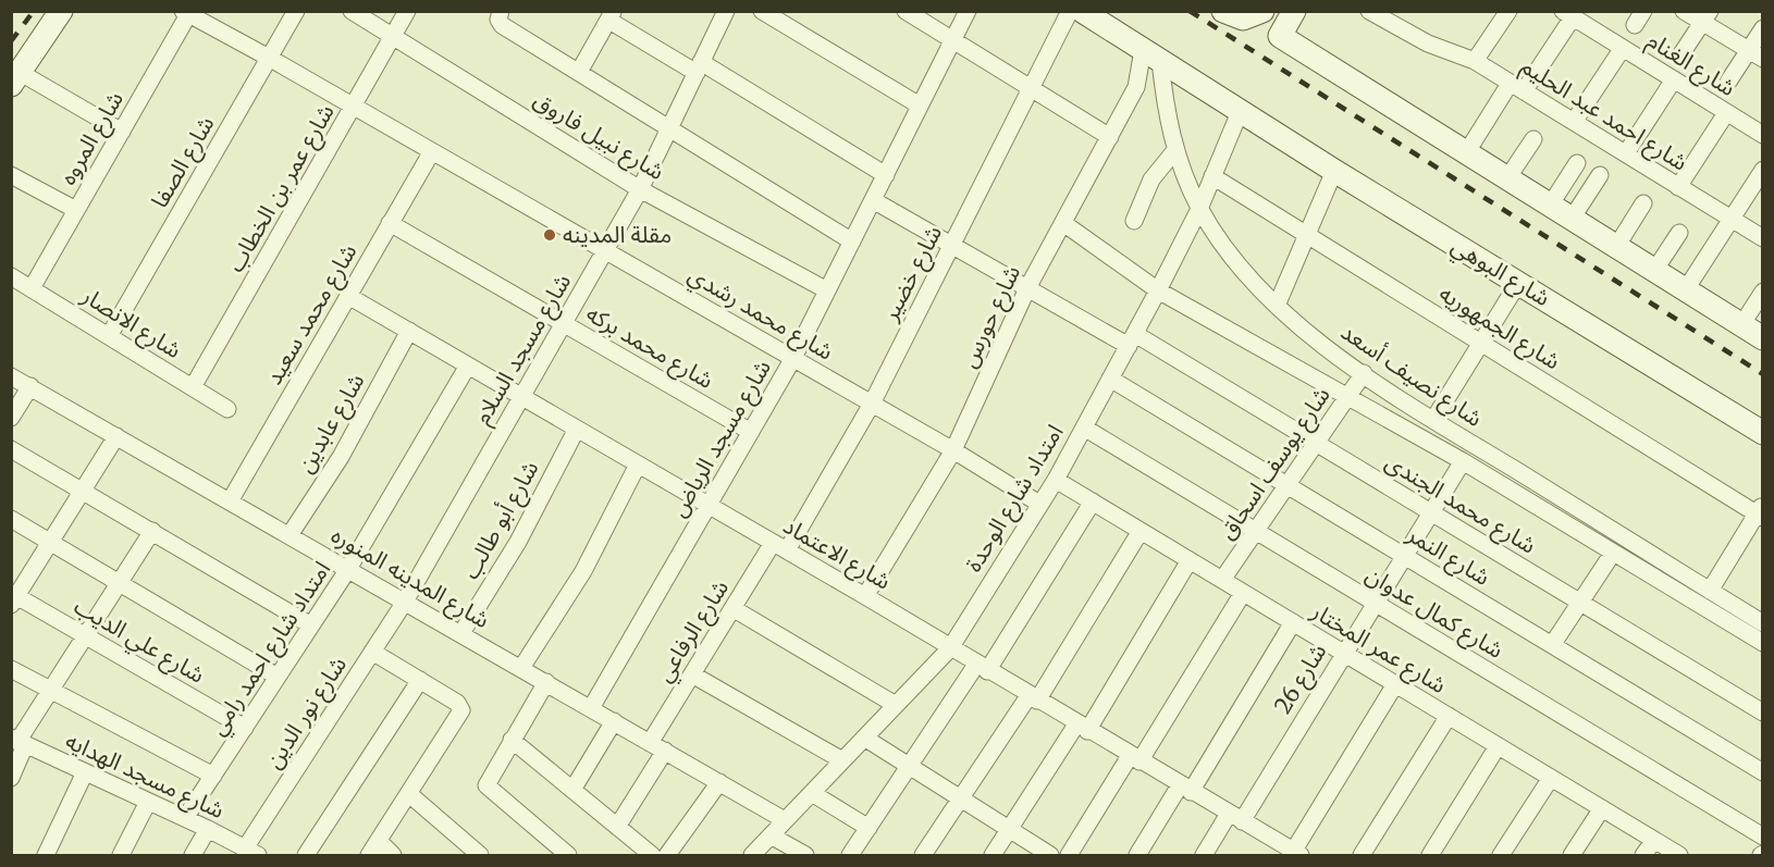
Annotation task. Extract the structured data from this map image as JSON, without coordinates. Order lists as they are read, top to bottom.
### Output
{
  "streets": {
    "street": [
      "شارع الغنام",
      "شارع احمد عبد الحليم",
      "شارع نبيل فاروق",
      "شارع المروه",
      "شارع الصفا",
      "شارع عمر بن الخطاب",
      "شارع البوهي",
      "شارع خضير",
      "شارع محمد رشدي",
      "شارع محمد سعيد",
      "شارع حورس",
      "شارع الانصار",
      "شارع الجمهوريه",
      "شارع محمد بركه",
      "شارع مسجد السلام",
      "شارع نصيف أسعد",
      "شارع عابدين",
      "شارع مسجد الرياض",
      "شارع يوسف اسحاق",
      "امتداد شارع الوحدة",
      "شارع محمد الجندى",
      "شارع أبو طالب",
      "شارع الاعتماد",
      "شارع النمر",
      "شارع المدينه المنوره",
      "شارع كمال عدوان",
      "شارع الرفاعي",
      "شارع علي الديب",
      "امتداد شارع احمد رامي",
      "شارع عمر المختار",
      "شارع 26",
      "شارع نور الدين",
      "شارع مسجد الهدايه"
    ]
  },
  "crossings": [
    ["شارع نبيل فاروق", "شارع عمر بن الخطاب"],
    ["شارع نبيل فاروق", "شارع مسجد السلام"],
    ["شارع نبيل فاروق", "شارع مسجد الرياض"],
    ["شارع المروه", "شارع محمد رشدي"],
    ["شارع المروه", "شارع الانصار"],
    ["شارع الصفا", "شارع محمد رشدي"],
    ["شارع الصفا", "شارع الانصار"],
    ["شارع عمر بن الخطاب", "شارع محمد رشدي"],
    ["شارع عمر بن الخطاب", "شارع الانصار"],
    ["شارع البوهي", "شارع حورس"],
    ["شارع البوهي", "شارع نصيف أسعد"],
    ["شارع البوهي", "امتداد شارع الوحدة"],
    ["شارع خضير", "شارع محمد رشدي"],
    ["شارع خضير", "شارع محمد الجندى"],
    ["شارع خضير", "شارع الاعتماد"],
    ["شارع خضير", "شارع الرفاعي"],
    ["شارع محمد رشدي", "شارع محمد سعيد"],
    ["شارع محمد رشدي", "شارع حورس"],
    ["شارع محمد رشدي", "شارع مسجد السلام"],
    ["شارع محمد رشدي", "شارع مسجد الرياض"],
    ["شارع محمد رشدي", "امتداد شارع الوحدة"],
    ["شارع محمد سعيد", "شارع محمد بركه"],
    ["شارع محمد سعيد", "شارع الاعتماد"],
    ["شارع محمد سعيد", "شارع المدينه المنوره"],
    ["شارع حورس", "شارع نصيف أسعد"],
    ["شارع حورس", "شارع محمد الجندى"],
    ["شارع حورس", "شارع الاعتماد"],
    ["شارع الجمهوريه", "امتداد شارع الوحدة"],
    ["شارع محمد بركه", "شارع مسجد السلام"],
    ["شارع محمد بركه", "شارع مسجد الرياض"],
    ["شارع مسجد السلام", "شارع الاعتماد"],
    ["شارع مسجد السلام", "شارع المدينه المنوره"],
    ["شارع مسجد السلام", "شارع نور الدين"],
    ["شارع نصيف أسعد", "شارع يوسف اسحاق"],
    ["شارع نصيف أسعد", "امتداد شارع الوحدة"],
    ["شارع نصيف أسعد", "شارع 26"],
    ["شارع عابدين", "شارع الاعتماد"],
    ["شارع عابدين", "شارع المدينه المنوره"],
    ["شارع مسجد الرياض", "شارع محمد الجندى"],
    ["شارع مسجد الرياض", "شارع الاعتماد"],
    ["شارع مسجد الرياض", "شارع المدينه المنوره"],
    ["شارع يوسف اسحاق", "شارع محمد الجندى"],
    ["شارع يوسف اسحاق", "شارع النمر"],
    ["شارع يوسف اسحاق", "شارع كمال عدوان"],
    ["شارع يوسف اسحاق", "شارع عمر المختار"],
    ["امتداد شارع الوحدة", "شارع محمد الجندى"],
    ["امتداد شارع الوحدة", "شارع الاعتماد"],
    ["امتداد شارع الوحدة", "شارع النمر"],
    ["امتداد شارع الوحدة", "شارع المدينه المنوره"],
    ["امتداد شارع الوحدة", "شارع كمال عدوان"],
    ["امتداد شارع الوحدة", "شارع عمر المختار"],
    ["شارع محمد الجندى", "شارع 26"],
    ["شارع أبو طالب", "شارع الاعتماد"],
    ["شارع أبو طالب", "شارع المدينه المنوره"],
    ["شارع الاعتماد", "شارع الرفاعي"],
    ["شارع الاعتماد", "امتداد شارع احمد رامي"],
    ["شارع الاعتماد", "شارع 26"],
    ["شارع النمر", "شارع 26"],
    ["شارع المدينه المنوره", "شارع الرفاعي"],
    ["شارع المدينه المنوره", "امتداد شارع احمد رامي"],
    ["شارع المدينه المنوره", "شارع نور الدين"],
    ["شارع كمال عدوان", "شارع 26"],
    ["شارع علي الديب", "امتداد شارع احمد رامي"],
    ["امتداد شارع احمد رامي", "شارع مسجد الهدايه"],
    ["شارع عمر المختار", "شارع 26"],
    ["شارع نور الدين", "شارع مسجد الهدايه"]
  ],
  "places": ["مقلة المدينه"]
}
